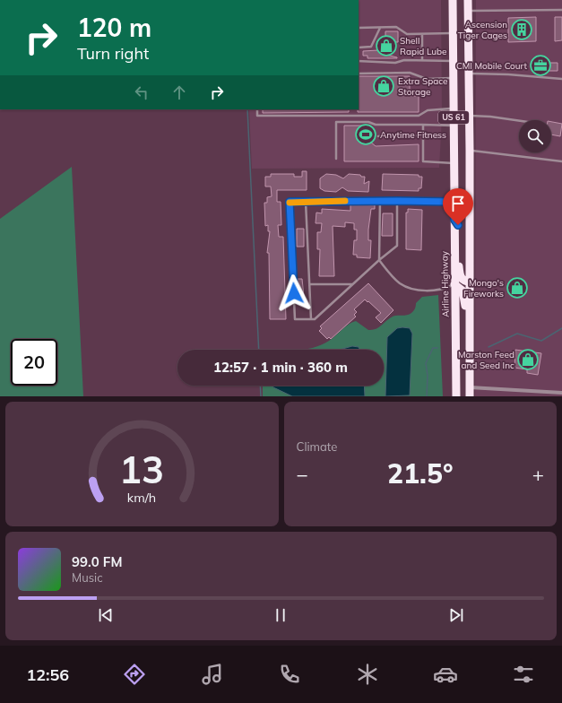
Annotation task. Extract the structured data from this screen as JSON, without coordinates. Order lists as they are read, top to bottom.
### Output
{
  "streets": {
    "highway": ["US 61", "Airline Highway"]
  },
  "places": {
    "building": ["Ascension Tiger Cages"],
    "shop": [
      "Shell Rapid Lube",
      "Extra Space Storage",
      "Mongo's Fireworks",
      "Marston Feed and Seed Inc"
    ],
    "office": ["CMI Mobile Court"],
    "sports": ["Anytime Fitness"]
  },
  "page": {
    "turn": ["120 m", "Turn right"],
    "limit": "20",
    "trip": "12:57 · 1 min · 360 m",
    "tile": "Climate",
    "heat": ["−", "21.5°", "+"],
    "song": ["99.0 FM", "Music"],
    "tabs": "12:56",
    "gauge": ["13", "km/h"]
  }
}
